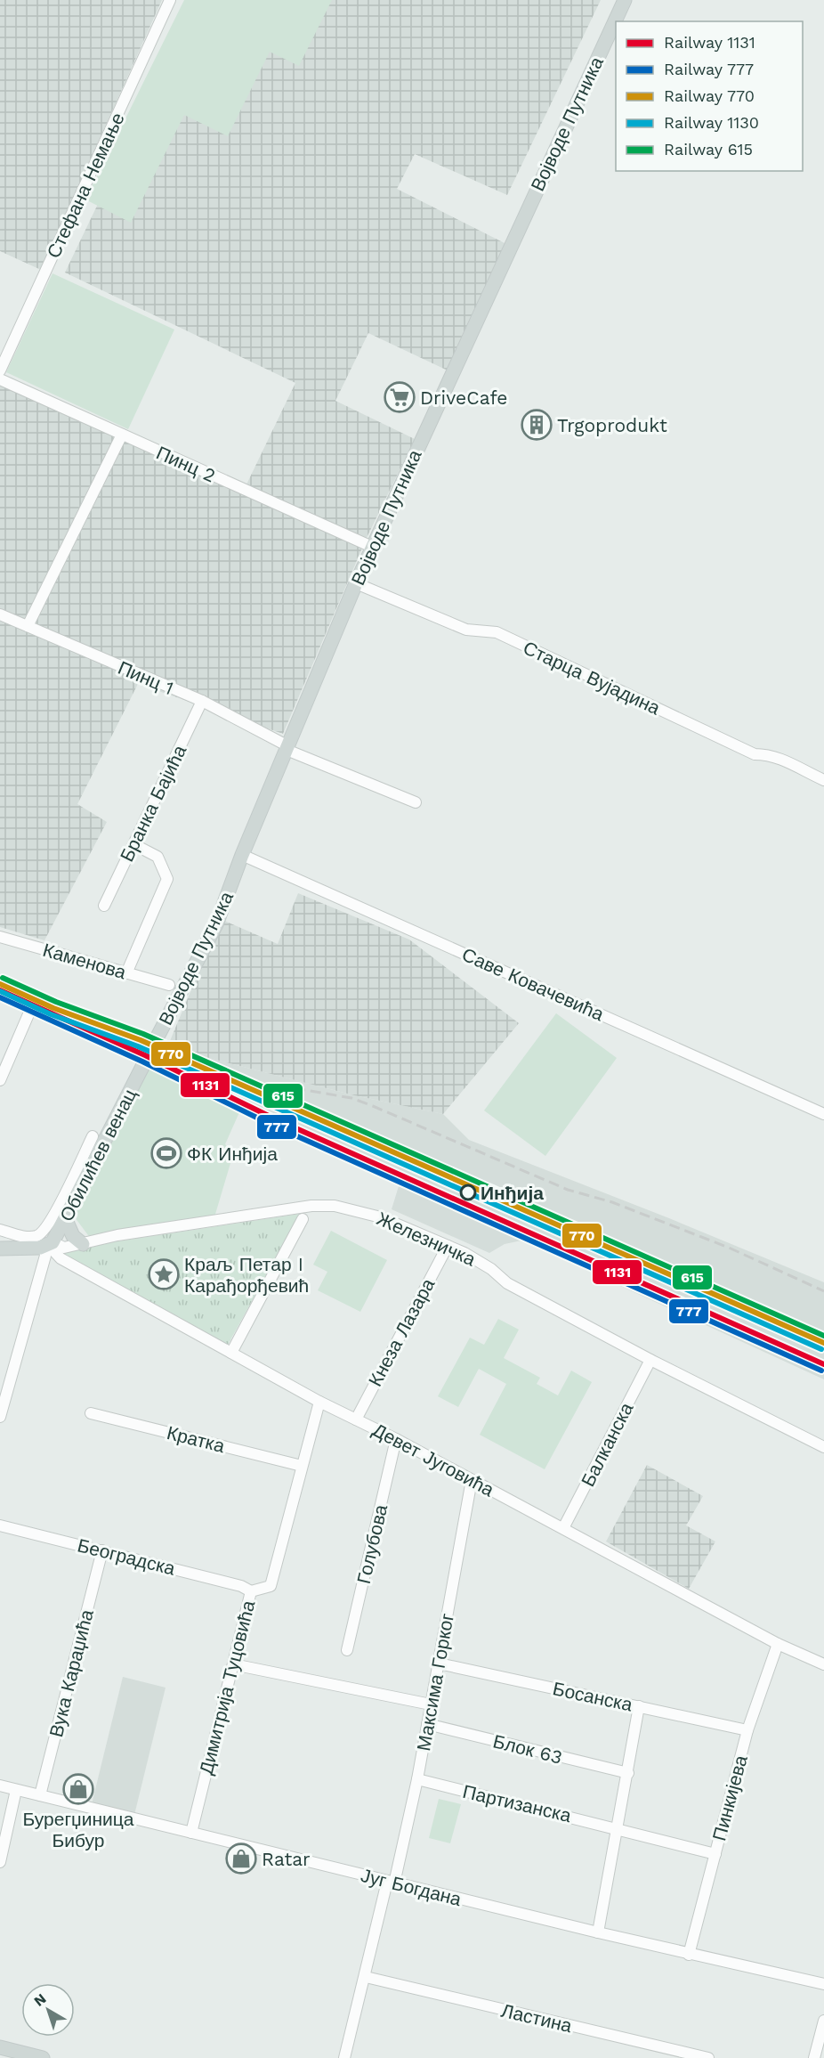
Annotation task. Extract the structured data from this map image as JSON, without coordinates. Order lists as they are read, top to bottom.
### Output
{
  "streets": {
    "main road": ["Војводе Путника", "Обилићев венац", "Железничка"],
    "street": [
      "Стефана Немање",
      "Пинц 2",
      "Пинц 1",
      "Старца Вујадина",
      "Бранка Бајића",
      "Каменова",
      "Саве Ковачевића",
      "Кнеза Лазара",
      "Кратка",
      "Балканска",
      "Девет Југовића",
      "Голубова",
      "Београдска",
      "Вука Караџића",
      "Максима Горког",
      "Димитрија Туцовића",
      "Босанска",
      "Блок 63",
      "Пинкијева",
      "Партизанска",
      "Југ Богдана",
      "Ластина"
    ]
  },
  "crossings": [
    ["Војводе Путника", "Пинц 2"],
    ["Војводе Путника", "Пинц 1"],
    ["Војводе Путника", "Старца Вујадина"],
    ["Војводе Путника", "Саве Ковачевића"],
    ["Пинц 1", "Бранка Бајића"],
    ["Обилићев венац", "Железничка"],
    ["Обилићев венац", "Девет Југовића"],
    ["Железничка", "Кнеза Лазара"],
    ["Железничка", "Балканска"],
    ["Железничка", "Девет Југовића"],
    ["Кнеза Лазара", "Девет Југовића"],
    ["Кратка", "Димитрија Туцовића"],
    ["Балканска", "Девет Југовића"],
    ["Девет Југовића", "Голубова"],
    ["Девет Југовића", "Максима Горког"],
    ["Девет Југовића", "Димитрија Туцовића"],
    ["Девет Југовића", "Пинкијева"],
    ["Београдска", "Вука Караџића"],
    ["Београдска", "Димитрија Туцовића"],
    ["Вука Караџића", "Југ Богдана"],
    ["Максима Горког", "Босанска"],
    ["Максима Горког", "Блок 63"],
    ["Максима Горког", "Партизанска"],
    ["Максима Горког", "Југ Богдана"],
    ["Максима Горког", "Ластина"],
    ["Димитрија Туцовића", "Југ Богдана"],
    ["Босанска", "Пинкијева"],
    ["Пинкијева", "Партизанска"],
    ["Пинкијева", "Југ Богдана"]
  ],
  "places": {
    "supermarket": ["DriveCafe"],
    "building": ["Trgoprodukt"],
    "sports": ["ФК Инђија"],
    "other": ["Инђија"],
    "place": ["Краљ Петар I Карађорђевић"],
    "shop": ["Бурегџиница Бибур", "Ratar"]
  },
  "lines": [
    "rail line 615",
    "rail line 770",
    "rail line 1131",
    "rail line 1130",
    "rail line 777"
  ],
  "legend": [
    "Railway 1131",
    "Railway 777",
    "Railway 770",
    "Railway 1130",
    "Railway 615"
  ],
  "north": "top left"
}
